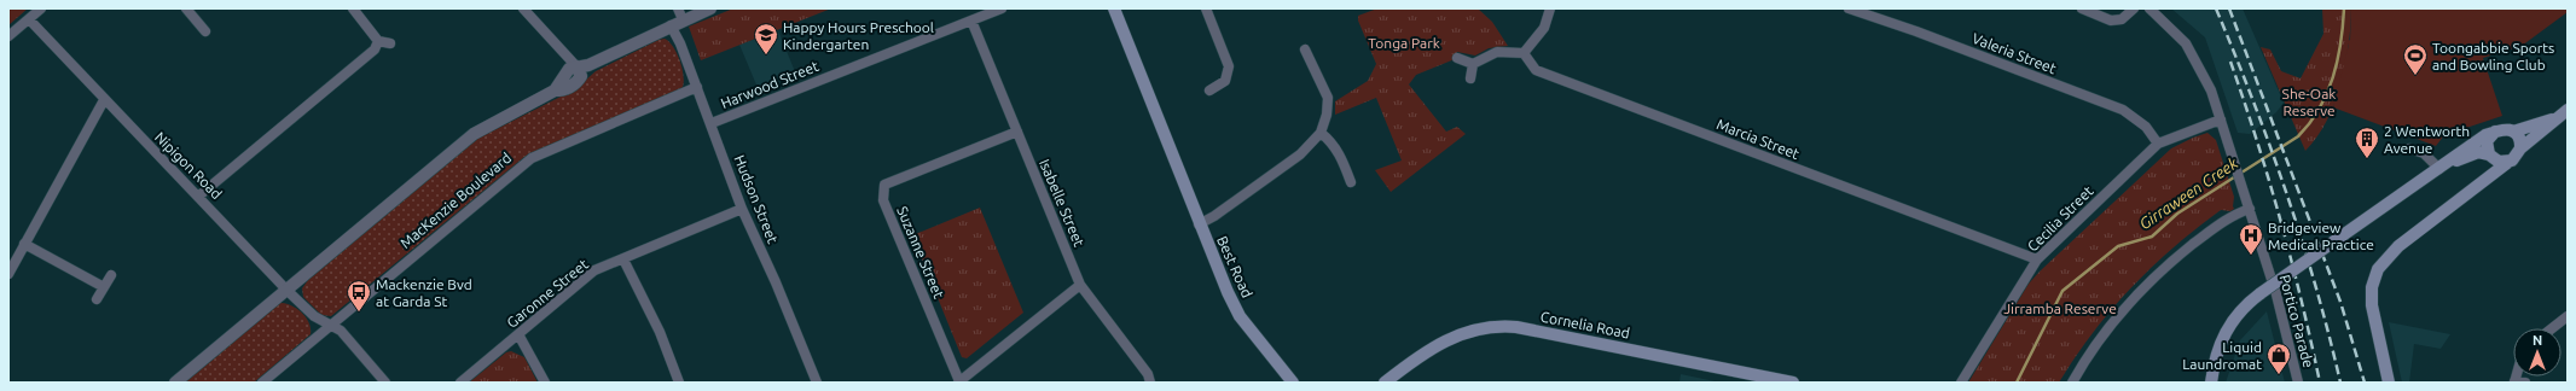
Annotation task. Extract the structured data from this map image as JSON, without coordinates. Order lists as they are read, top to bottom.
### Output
{
  "streets": {
    "main road": ["Best Road", "Cornelia Road"],
    "street": [
      "Valeria Street",
      "Harwood Street",
      "Marcia Street",
      "Nipigon Road",
      "Hudson Street",
      "MacKenzie Boulevard",
      "Isabelle Street",
      "Cecilia Street",
      "Suzanne Street",
      "Garonne Street",
      "Portico Parade"
    ]
  },
  "crossings": [
    ["Valeria Street", "Cecilia Street"],
    ["Harwood Street", "Hudson Street"],
    ["Harwood Street", "Isabelle Street"],
    ["Marcia Street", "Cecilia Street"],
    ["Nipigon Road", "MacKenzie Boulevard"],
    ["Hudson Street", "MacKenzie Boulevard"],
    ["Hudson Street", "Garonne Street"],
    ["Isabelle Street", "Suzanne Street"],
    ["Cecilia Street", "Portico Parade"]
  ],
  "water": ["Girraween Creek"],
  "parks": ["Tonga Park", "She-Oak Reserve", "Jirramba Reserve"],
  "places": {
    "school or university": ["Happy Hours Preschool Kindergarten"],
    "sports": ["Toongabbie Sports and Bowling Club"],
    "building": ["2 Wentworth Avenue"],
    "hospital": ["Bridgeview Medical Practice"],
    "bus stop": ["Mackenzie Bvd at Garda St"],
    "shop": ["Liquid Laundromat"]
  },
  "north": "top"
}
